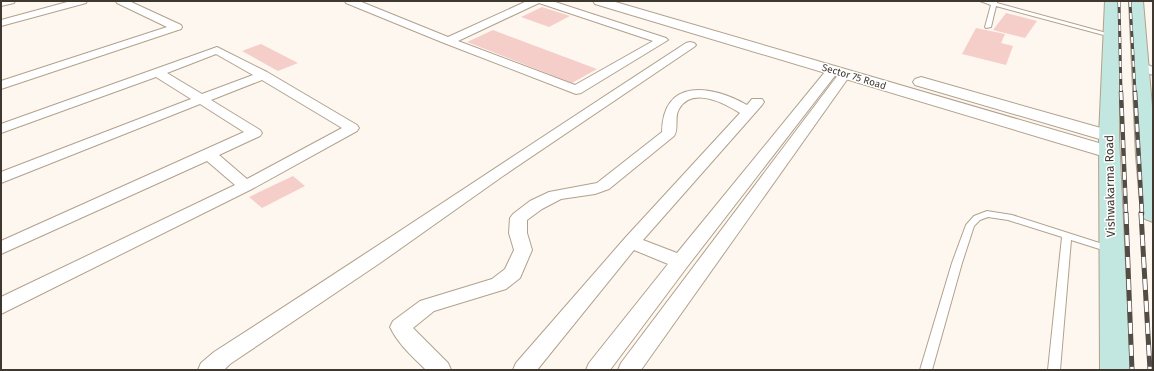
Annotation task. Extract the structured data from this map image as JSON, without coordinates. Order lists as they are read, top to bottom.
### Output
{
  "streets": {
    "main road": ["Vishwakarma Road"],
    "street": ["Sector 75 Road"]
  },
  "crossings": [
    ["Sector 75 Road", "Vishwakarma Road"]
  ]
}
